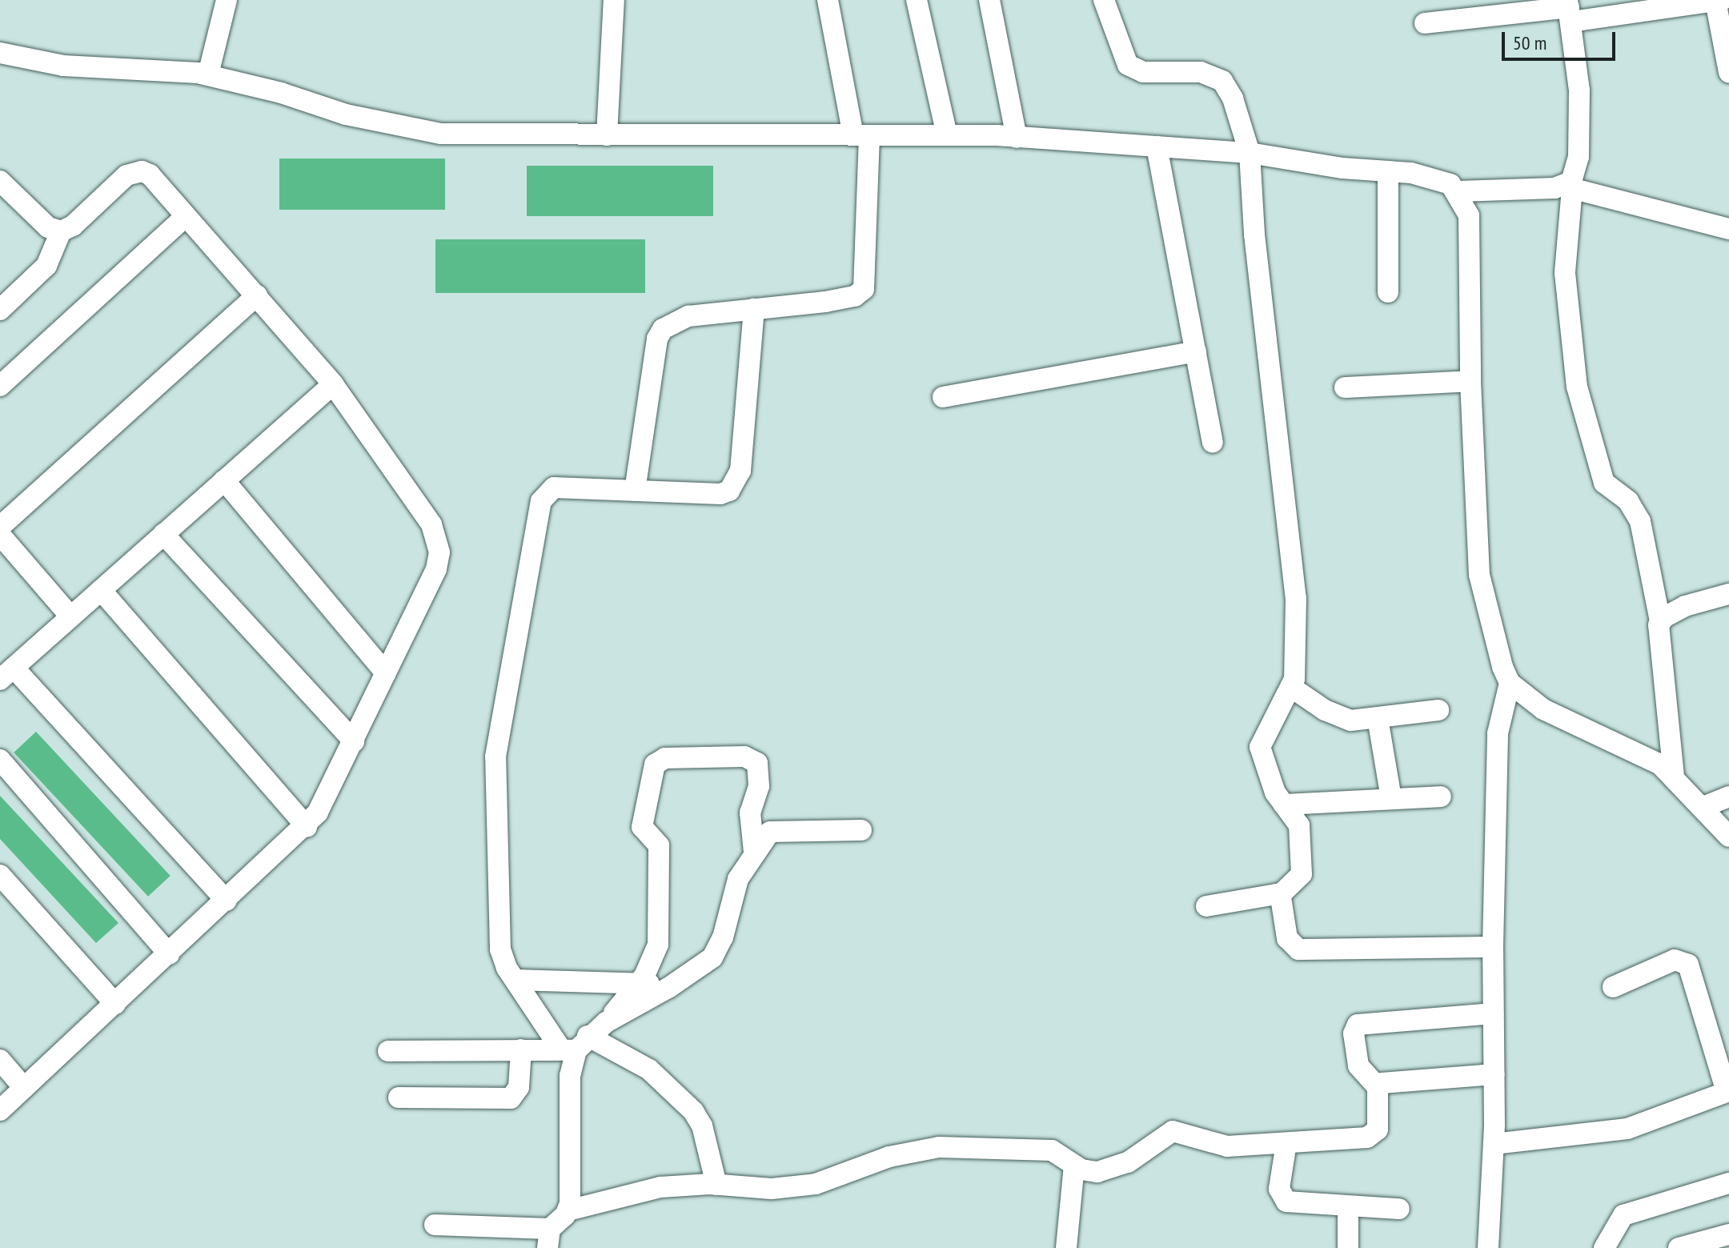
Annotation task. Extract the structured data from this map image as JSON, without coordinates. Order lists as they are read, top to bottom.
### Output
{
  "scale_bar": "50 m"
}
